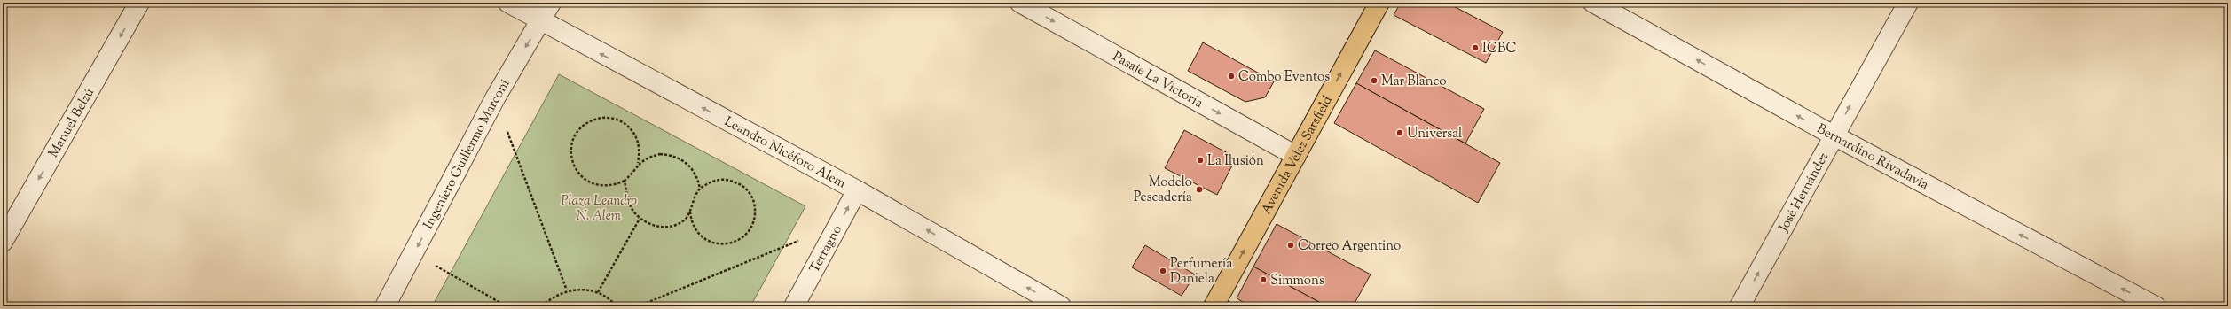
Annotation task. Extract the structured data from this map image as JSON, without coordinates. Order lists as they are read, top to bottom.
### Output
{
  "streets": {
    "main road": ["Avenida Vélez Sarsfield"],
    "street": [
      "Pasaje La Victoria",
      "Manuel Belzú",
      "Leandro Nicéforo Alem",
      "Ingeniero Guillermo Marconi",
      "Bernardino Rivadavia",
      "José Hernández",
      "Terragno"
    ]
  },
  "crossings": [
    ["Pasaje La Victoria", "Avenida Vélez Sarsfield"],
    ["Leandro Nicéforo Alem", "Ingeniero Guillermo Marconi"],
    ["Leandro Nicéforo Alem", "Terragno"],
    ["Bernardino Rivadavia", "José Hernández"]
  ],
  "one_way": [
    "Pasaje La Victoria",
    "Manuel Belzú",
    "Leandro Nicéforo Alem",
    "Ingeniero Guillermo Marconi",
    "Avenida Vélez Sarsfield",
    "Bernardino Rivadavia",
    "José Hernández",
    "Terragno"
  ],
  "parks": ["Plaza Leandro N. Alem"],
  "places": [
    "ICBC",
    "Combo Eventos",
    "Mar Blanco",
    "Universal",
    "La Ilusión",
    "Modelo Pescadería",
    "Correo Argentino",
    "Perfumería Daniela",
    "Simmons"
  ]
}
